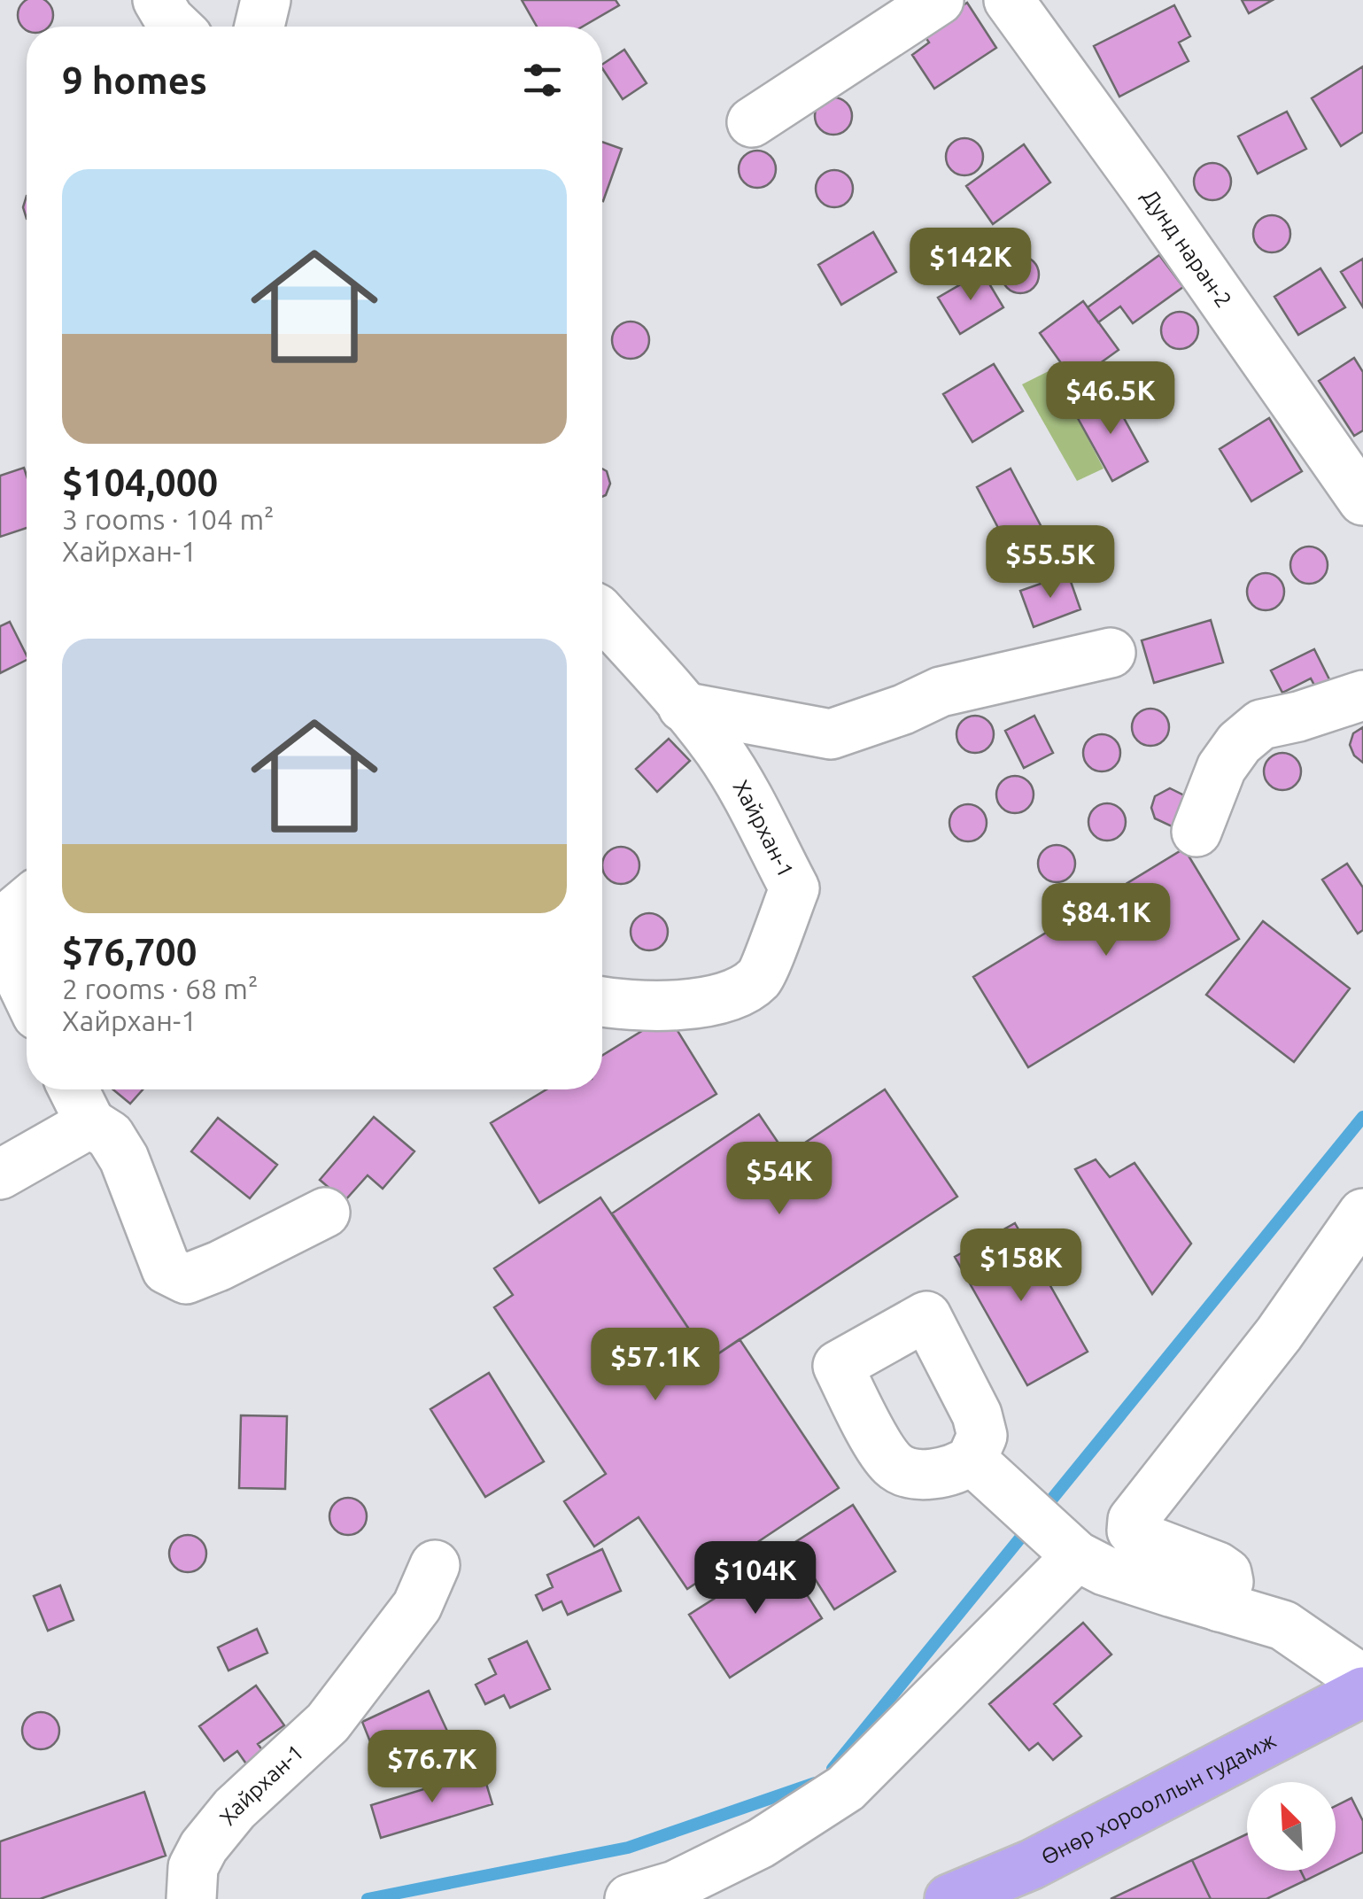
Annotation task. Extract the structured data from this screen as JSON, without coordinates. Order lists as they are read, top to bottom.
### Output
{
  "streets": {
    "main road": ["Өнөр хорооллын гудамж"],
    "street": ["Дунд наран-2", "Хайрхан-1"]
  },
  "north": "top left",
  "page": {
    "heading": "9 homes",
    "list": [
      {
        "name": "$104,000",
        "note": "3 rooms · 104 m² · Хайрхан-1"
      },
      {
        "name": "$76,700",
        "note": "2 rooms · 68 m² · Хайрхан-1"
      }
    ],
    "price": [
      "$142K",
      "$46.5K",
      "$55.5K",
      "$84.1K",
      "$54K",
      "$158K",
      "$57.1K",
      "$104K",
      "$76.7K"
    ]
  }
}
